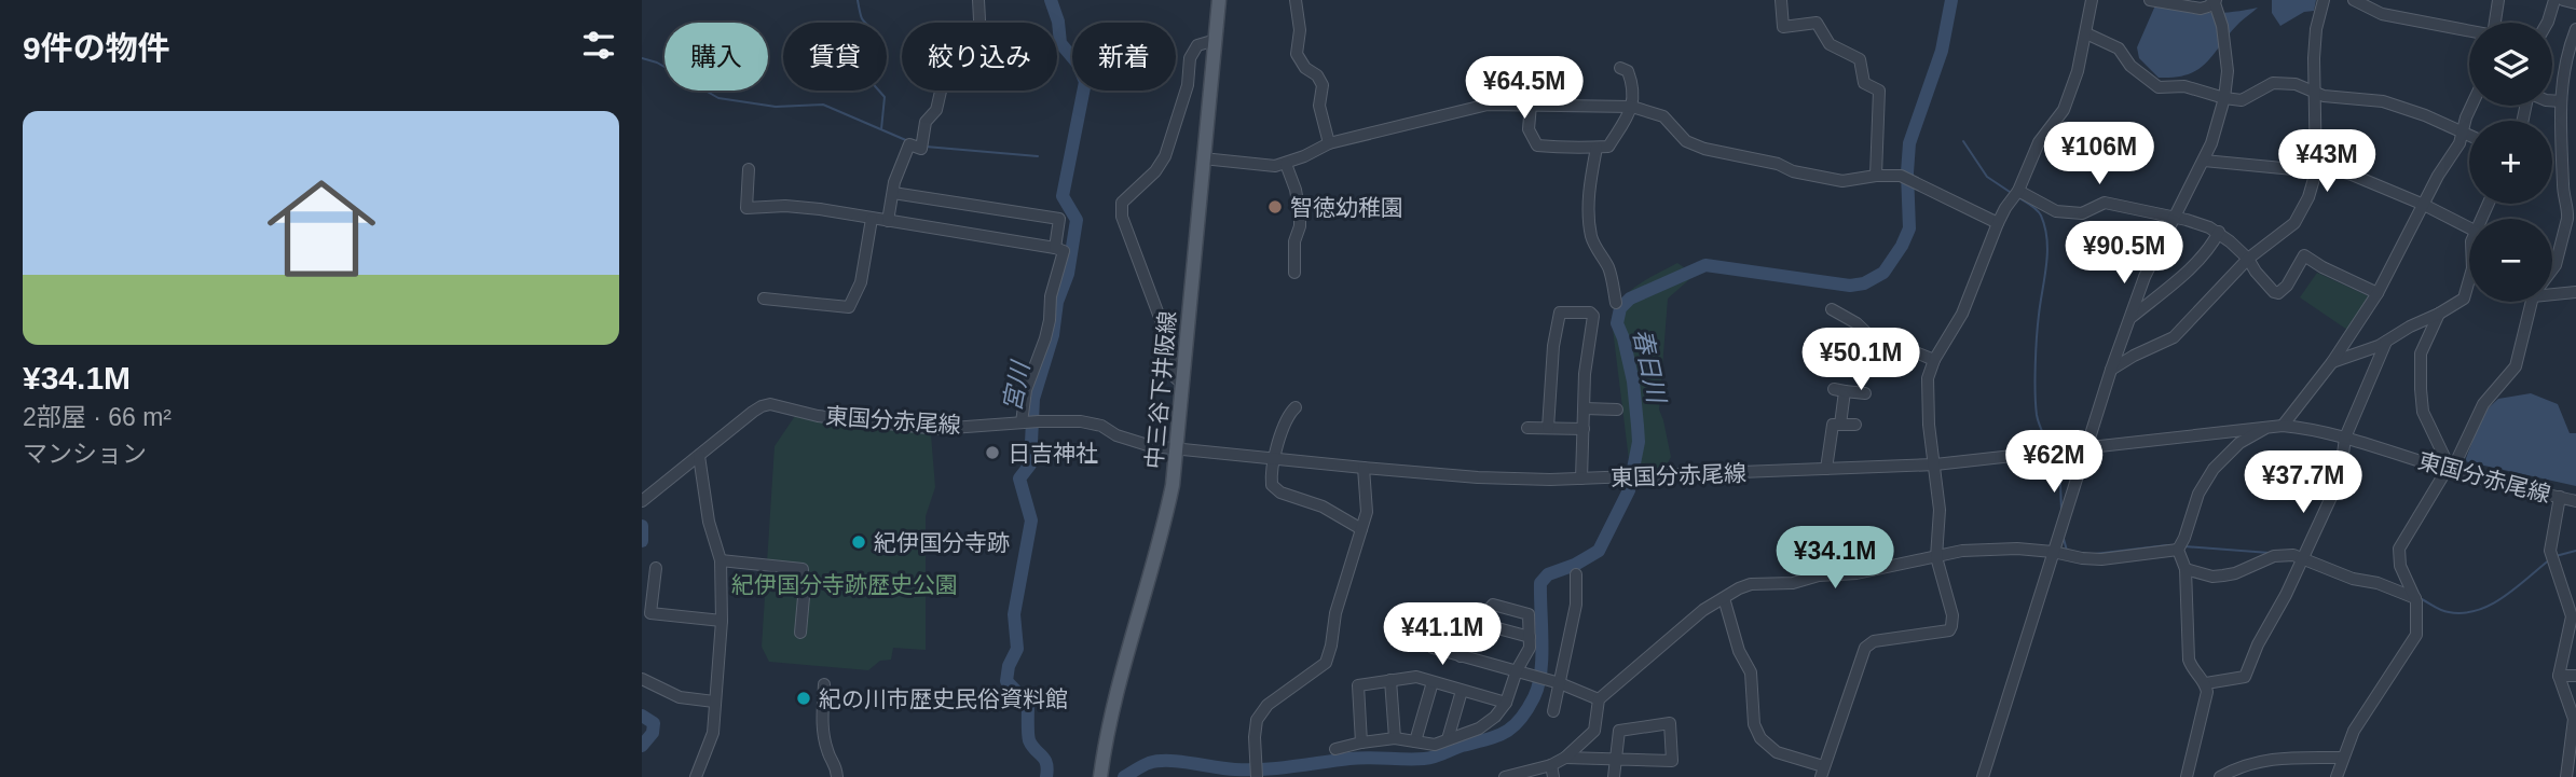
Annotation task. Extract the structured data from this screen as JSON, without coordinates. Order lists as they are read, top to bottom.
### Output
{
  "streets": {
    "main road": ["中三谷下井阪線"],
    "street": ["東国分赤尾線"]
  },
  "crossings": [
    ["中三谷下井阪線", "東国分赤尾線"]
  ],
  "water": ["春日川", "宮川"],
  "parks": ["紀伊国分寺跡歴史公園"],
  "places": [
    "智徳幼稚園",
    "日吉神社",
    "紀伊国分寺跡",
    "紀の川市歴史民俗資料館"
  ],
  "page": {
    "heading": "9件の物件",
    "map_buttons": ["+", "−"],
    "chip": [
      "購入",
      "賃貸",
      "絞り込み",
      "新着"
    ],
    "price": [
      "¥64.5M",
      "¥106M",
      "¥43M",
      "¥90.5M",
      "¥50.1M",
      "¥62M",
      "¥37.7M",
      "¥34.1M",
      "¥41.1M"
    ],
    "list": [
      {
        "name": "¥34.1M",
        "note": "2部屋 · 66 m² · マンション"
      }
    ]
  }
}
